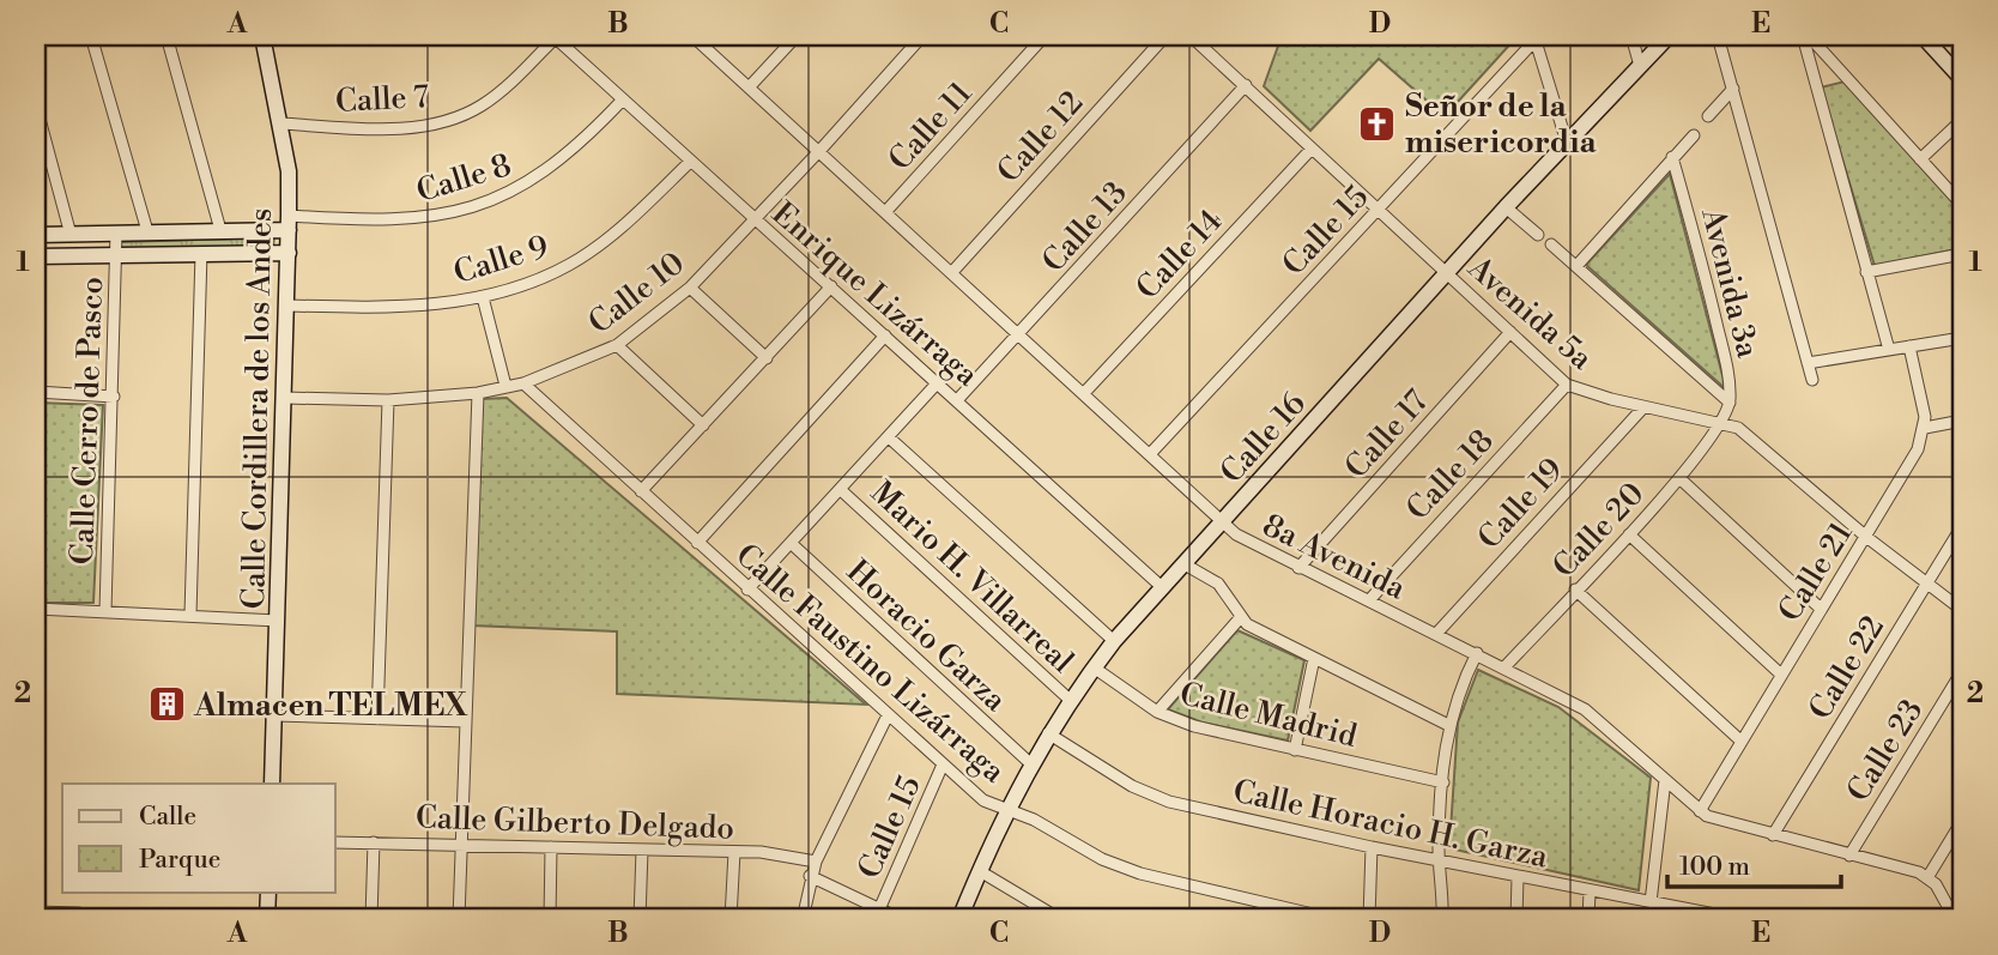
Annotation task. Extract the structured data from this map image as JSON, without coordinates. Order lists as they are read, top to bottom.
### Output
{
  "streets": {
    "street": [
      "Calle 7",
      "Calle 11",
      "Calle 12",
      "Calle 8",
      "Calle 13",
      "Calle 15",
      "Calle 14",
      "Calle 9",
      "Avenida 3a",
      "Calle 10",
      "Enrique Lizárraga",
      "Avenida 5a",
      "Calle Cordillera de los Andes",
      "Calle Cerro de Pasco",
      "Calle 17",
      "Calle 16",
      "Calle 18",
      "Calle 19",
      "Calle 20",
      "8a Avenida",
      "Calle 21",
      "Mario H. Villarreal",
      "Horacio Garza",
      "Calle Faustino Lizárraga",
      "Calle 22",
      "Calle Madrid",
      "Calle 23",
      "Calle Gilberto Delgado",
      "Calle Horacio H. Garza"
    ]
  },
  "crossings": [
    ["Calle 7", "Enrique Lizárraga"],
    ["Calle 7", "Calle Cordillera de los Andes"],
    ["Calle 11", "8a Avenida"],
    ["Calle 12", "8a Avenida"],
    ["Calle 8", "Enrique Lizárraga"],
    ["Calle 8", "Calle Cordillera de los Andes"],
    ["Calle 13", "Enrique Lizárraga"],
    ["Calle 13", "Avenida 5a"],
    ["Calle 13", "8a Avenida"],
    ["Calle 15", "Avenida 5a"],
    ["Calle 15", "8a Avenida"],
    ["Calle 15", "Calle Faustino Lizárraga"],
    ["Calle 14", "Avenida 5a"],
    ["Calle 14", "8a Avenida"],
    ["Calle 9", "Enrique Lizárraga"],
    ["Calle 9", "Calle Cordillera de los Andes"],
    ["Avenida 3a", "Avenida 5a"],
    ["Avenida 3a", "Calle 20"],
    ["Calle 10", "Enrique Lizárraga"],
    ["Calle 10", "Calle Cordillera de los Andes"],
    ["Calle 10", "8a Avenida"],
    ["Calle 10", "Calle Faustino Lizárraga"],
    ["Enrique Lizárraga", "Calle 16"],
    ["Avenida 5a", "Calle 17"],
    ["Avenida 5a", "Calle 16"],
    ["Avenida 5a", "Calle 18"],
    ["Avenida 5a", "Calle 19"],
    ["Avenida 5a", "Calle 20"],
    ["Avenida 5a", "Calle 21"],
    ["Avenida 5a", "Calle 22"],
    ["Calle 17", "8a Avenida"],
    ["Calle 16", "8a Avenida"],
    ["Calle 16", "Mario H. Villarreal"],
    ["Calle 16", "Horacio Garza"],
    ["Calle 16", "Calle Faustino Lizárraga"],
    ["Calle 16", "Calle Madrid"],
    ["Calle 16", "Calle Horacio H. Garza"],
    ["Calle 18", "8a Avenida"],
    ["Calle 19", "8a Avenida"],
    ["Calle 20", "8a Avenida"],
    ["8a Avenida", "Calle 21"],
    ["8a Avenida", "Calle 22"],
    ["8a Avenida", "Calle 23"]
  ],
  "places": {
    "church": ["Señor de la misericordia"],
    "building": ["Almacen TELMEX"]
  },
  "legend": ["Calle", "Parque"],
  "scale_bar": "100 m",
  "grid": {
    "columns": [
      "A",
      "B",
      "C",
      "D",
      "E"
    ],
    "rows": ["1", "2"]
  }
}
